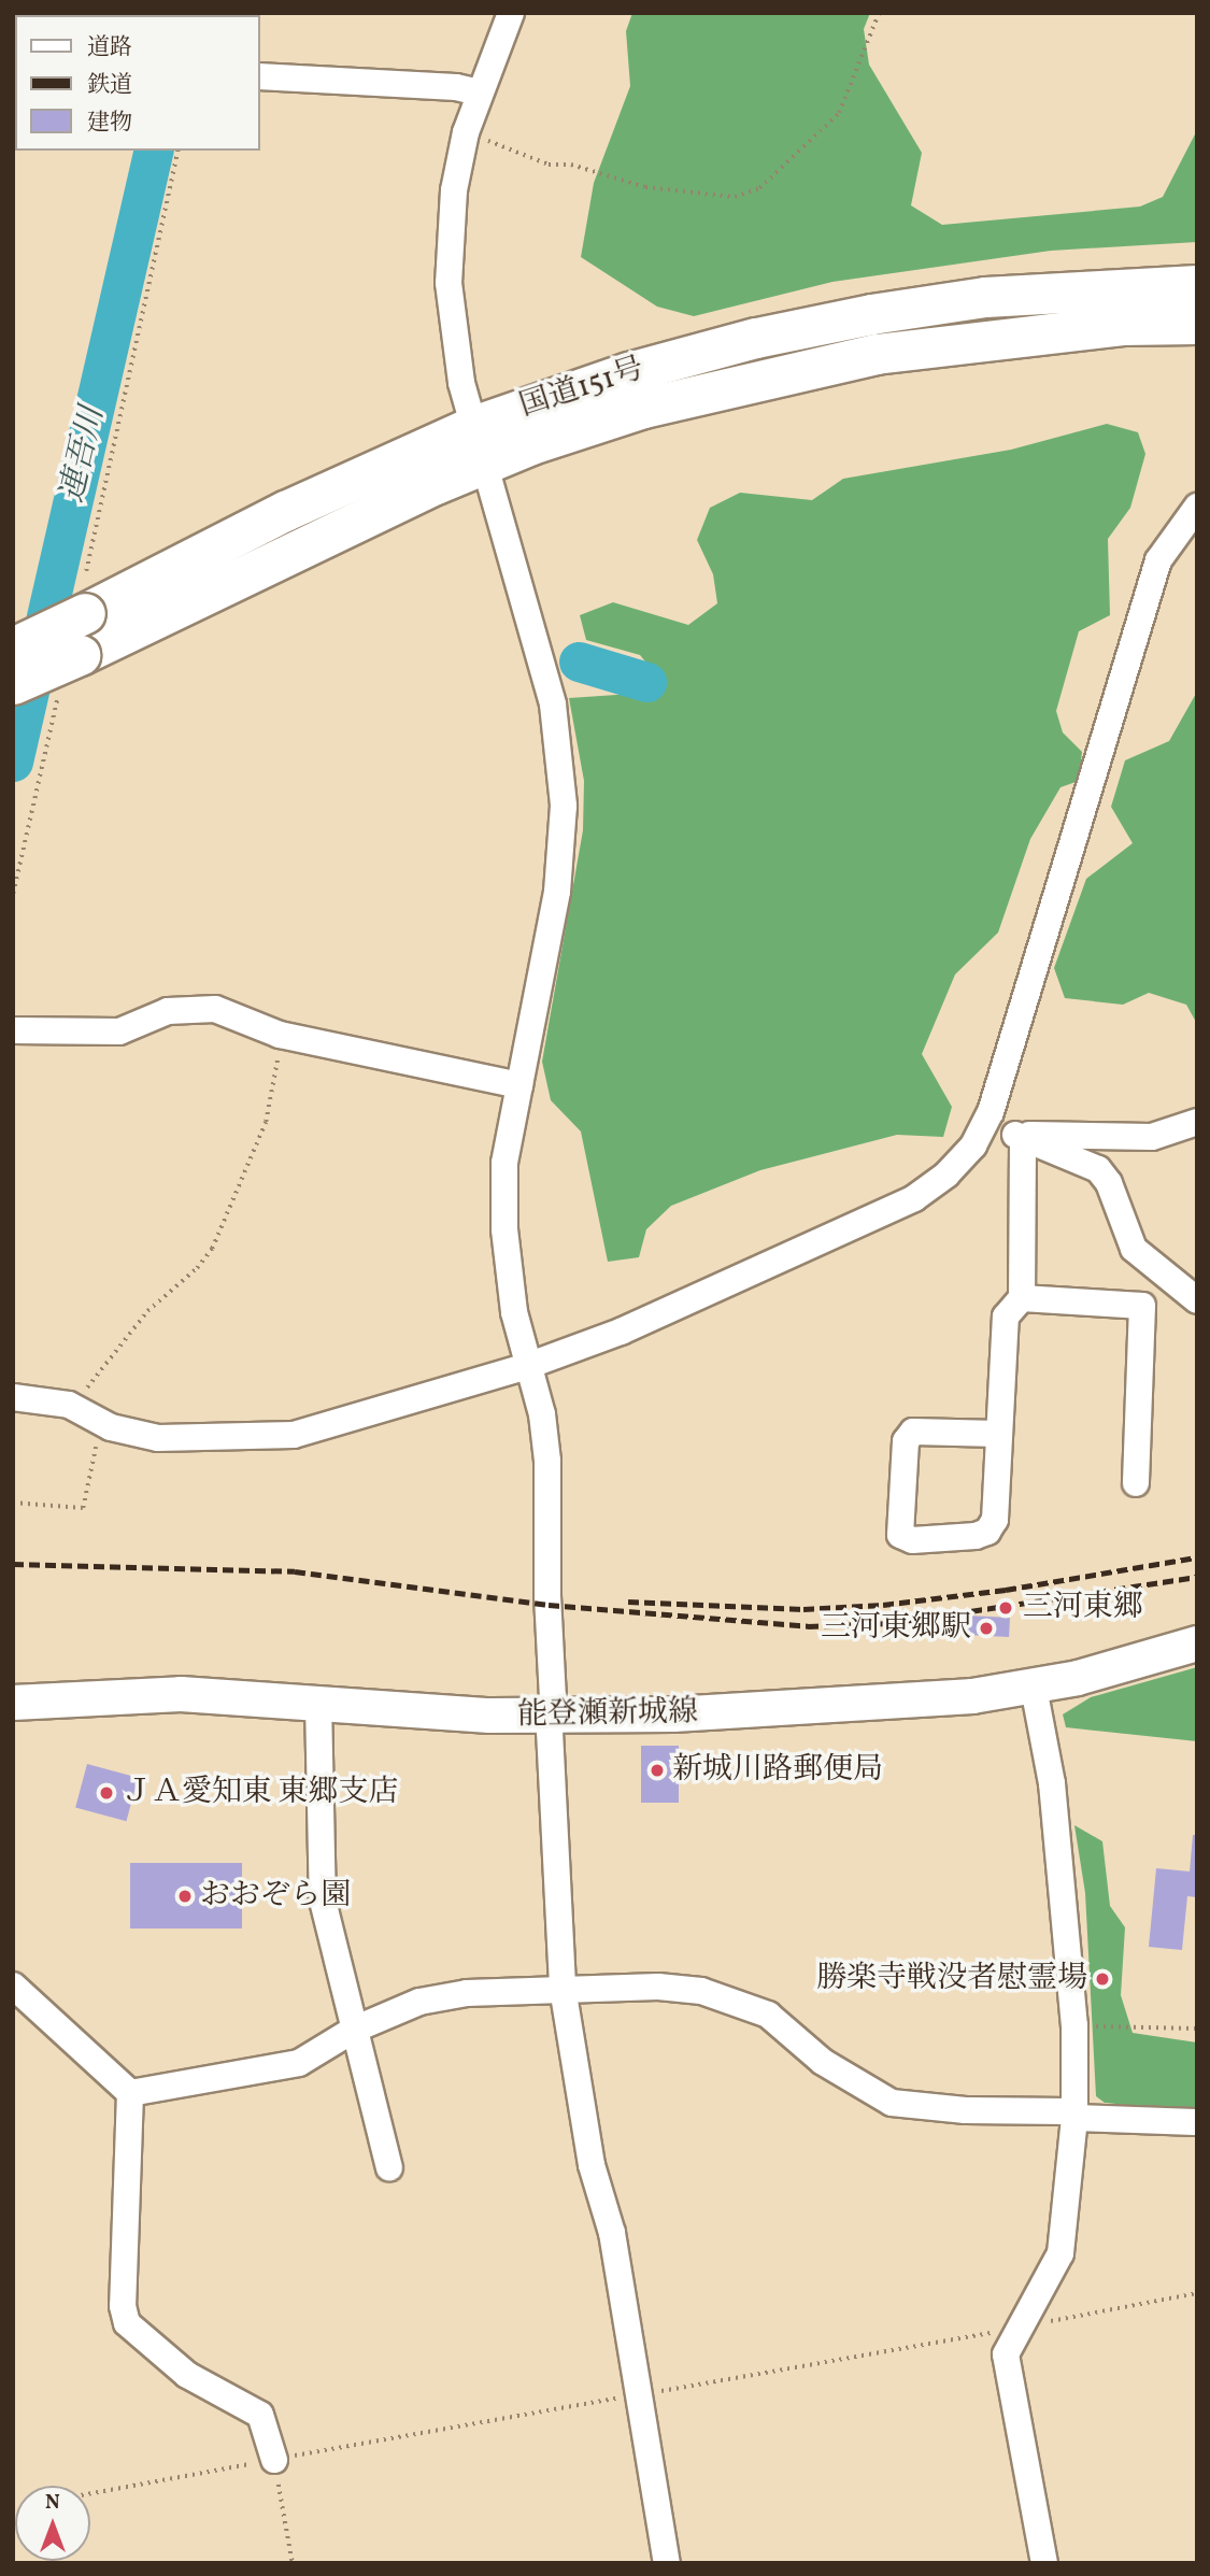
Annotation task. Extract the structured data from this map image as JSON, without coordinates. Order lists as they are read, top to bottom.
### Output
{
  "streets": {
    "highway": ["国道151号"],
    "main road": ["能登瀬新城線"]
  },
  "water": ["連吾川"],
  "places": [
    "三河東郷",
    "三河東郷駅",
    "新城川路郵便局",
    "ＪＡ愛知東 東郷支店",
    "おおぞら園",
    "勝楽寺戦没者慰霊場"
  ],
  "legend": ["道路", "鉄道", "建物"],
  "north": "top"
}
